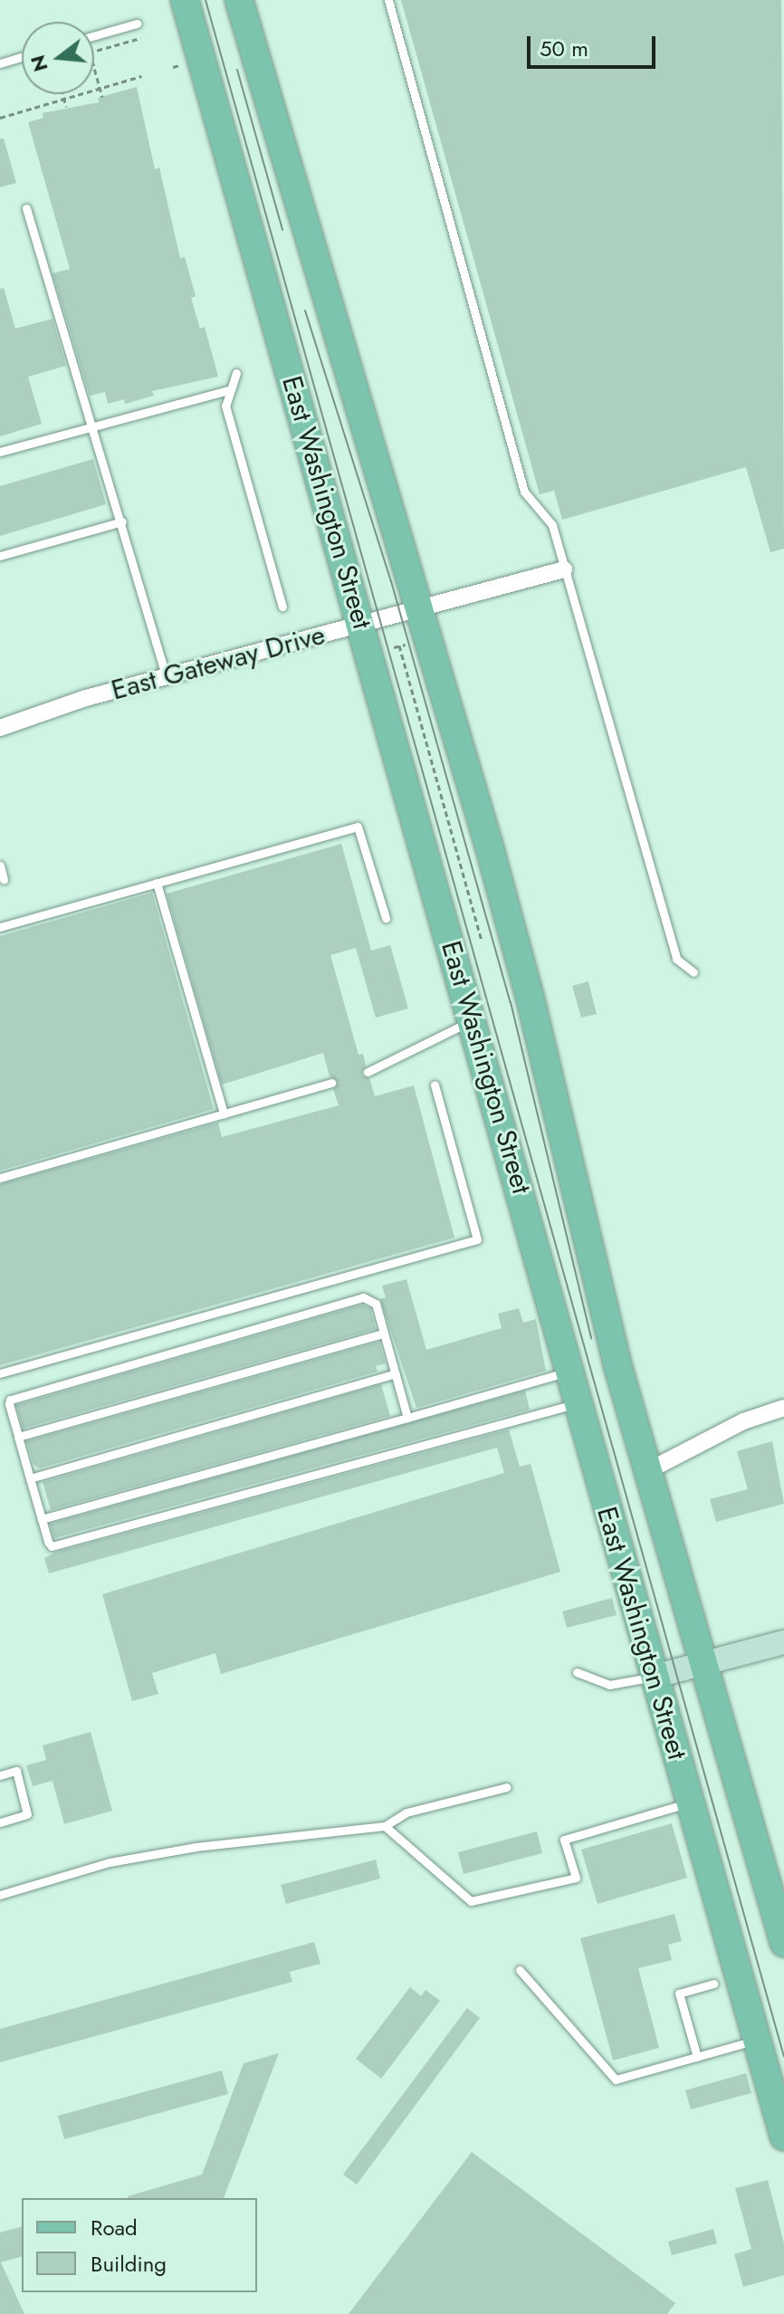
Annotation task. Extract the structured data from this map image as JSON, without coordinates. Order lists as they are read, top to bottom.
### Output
{
  "streets": {
    "main road": ["East Washington Street"],
    "street": ["East Gateway Drive"]
  },
  "crossings": [
    ["East Washington Street", "East Gateway Drive"]
  ],
  "legend": ["Road", "Building"],
  "scale_bar": "50 m",
  "north": "left"
}
